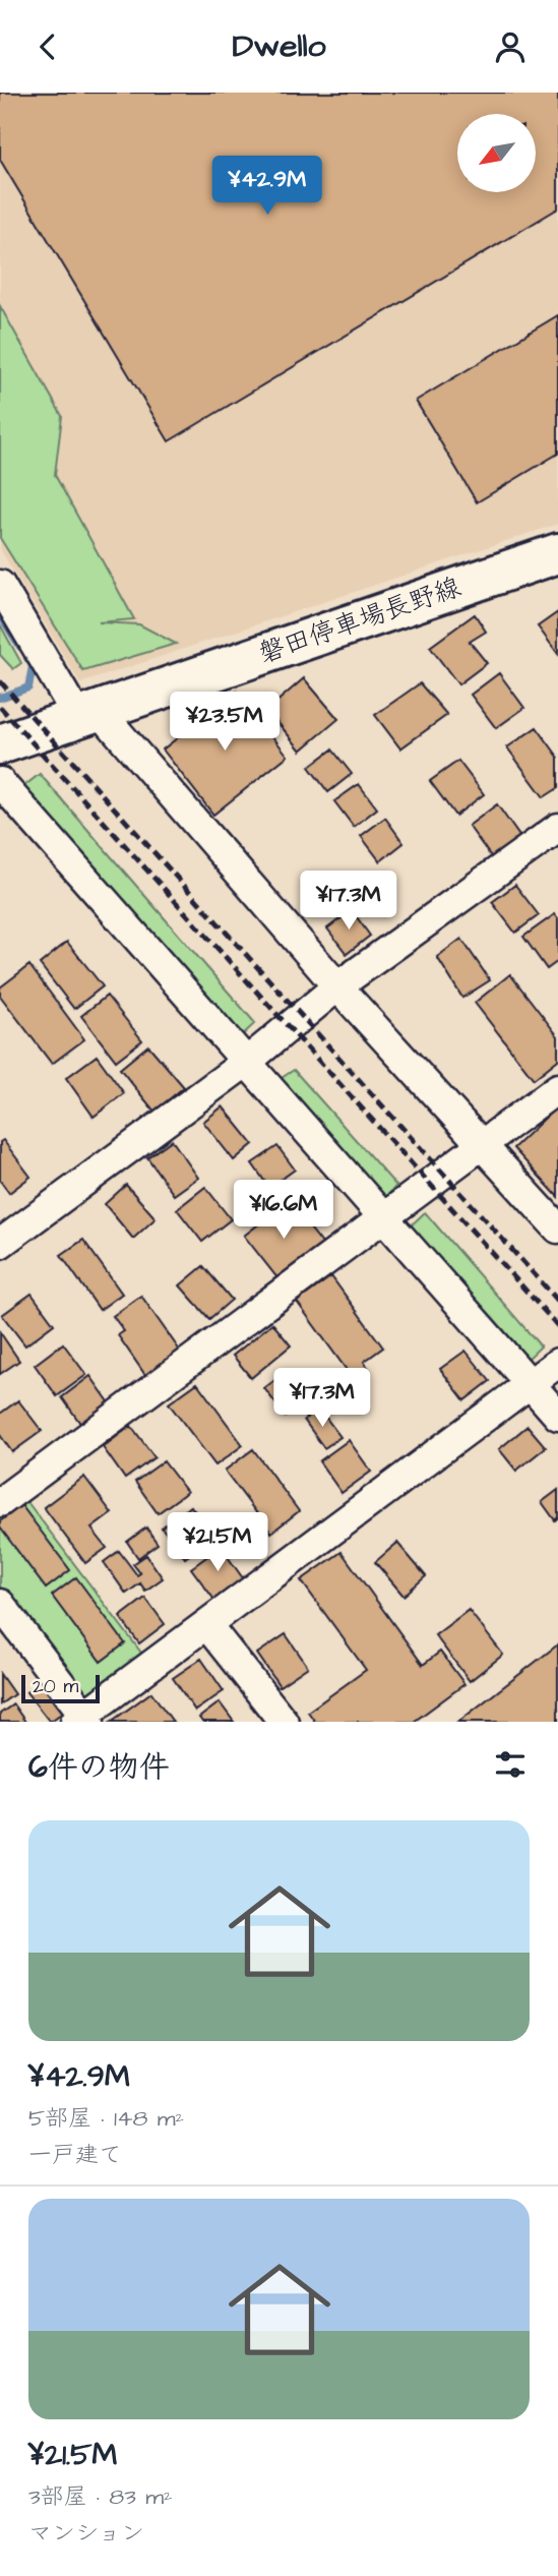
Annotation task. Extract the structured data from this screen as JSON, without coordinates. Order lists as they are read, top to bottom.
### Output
{
  "streets": {
    "main road": ["磐田停車場長野線"]
  },
  "scale_bar": "20 m",
  "north": "bottom left",
  "page": {
    "header": "Dwello",
    "price": [
      "¥42.9M",
      "¥23.5M",
      "¥17.3M",
      "¥16.6M",
      "¥17.3M",
      "¥21.5M"
    ],
    "scale": "20 m",
    "heading": "6件の物件",
    "list": [
      {
        "name": "¥42.9M",
        "note": "5部屋 · 148 m² · 一戸建て"
      },
      {
        "name": "¥21.5M",
        "note": "3部屋 · 83 m² · マンション"
      }
    ]
  }
}
